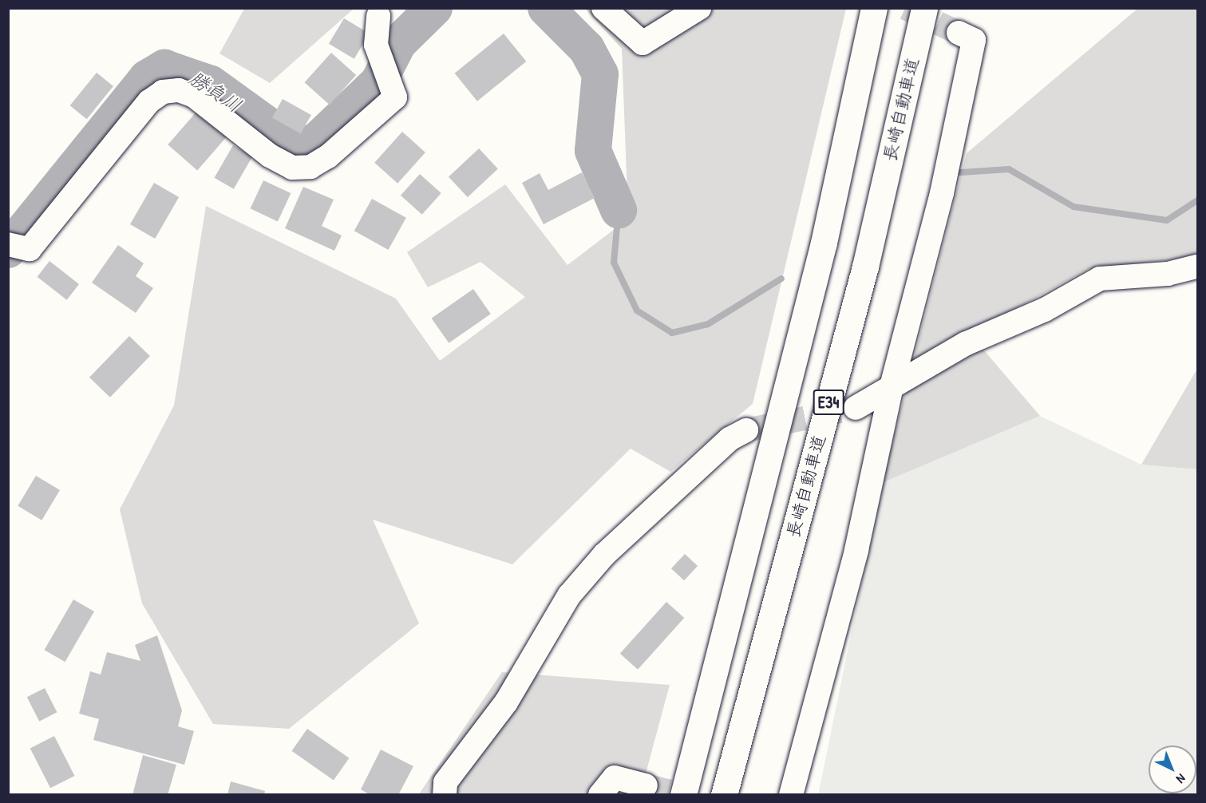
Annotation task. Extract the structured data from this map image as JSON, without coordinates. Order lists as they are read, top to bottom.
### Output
{
  "streets": {
    "highway": ["長崎自動車道", "E34"]
  },
  "water": ["勝負川"],
  "north": "bottom right"
}
